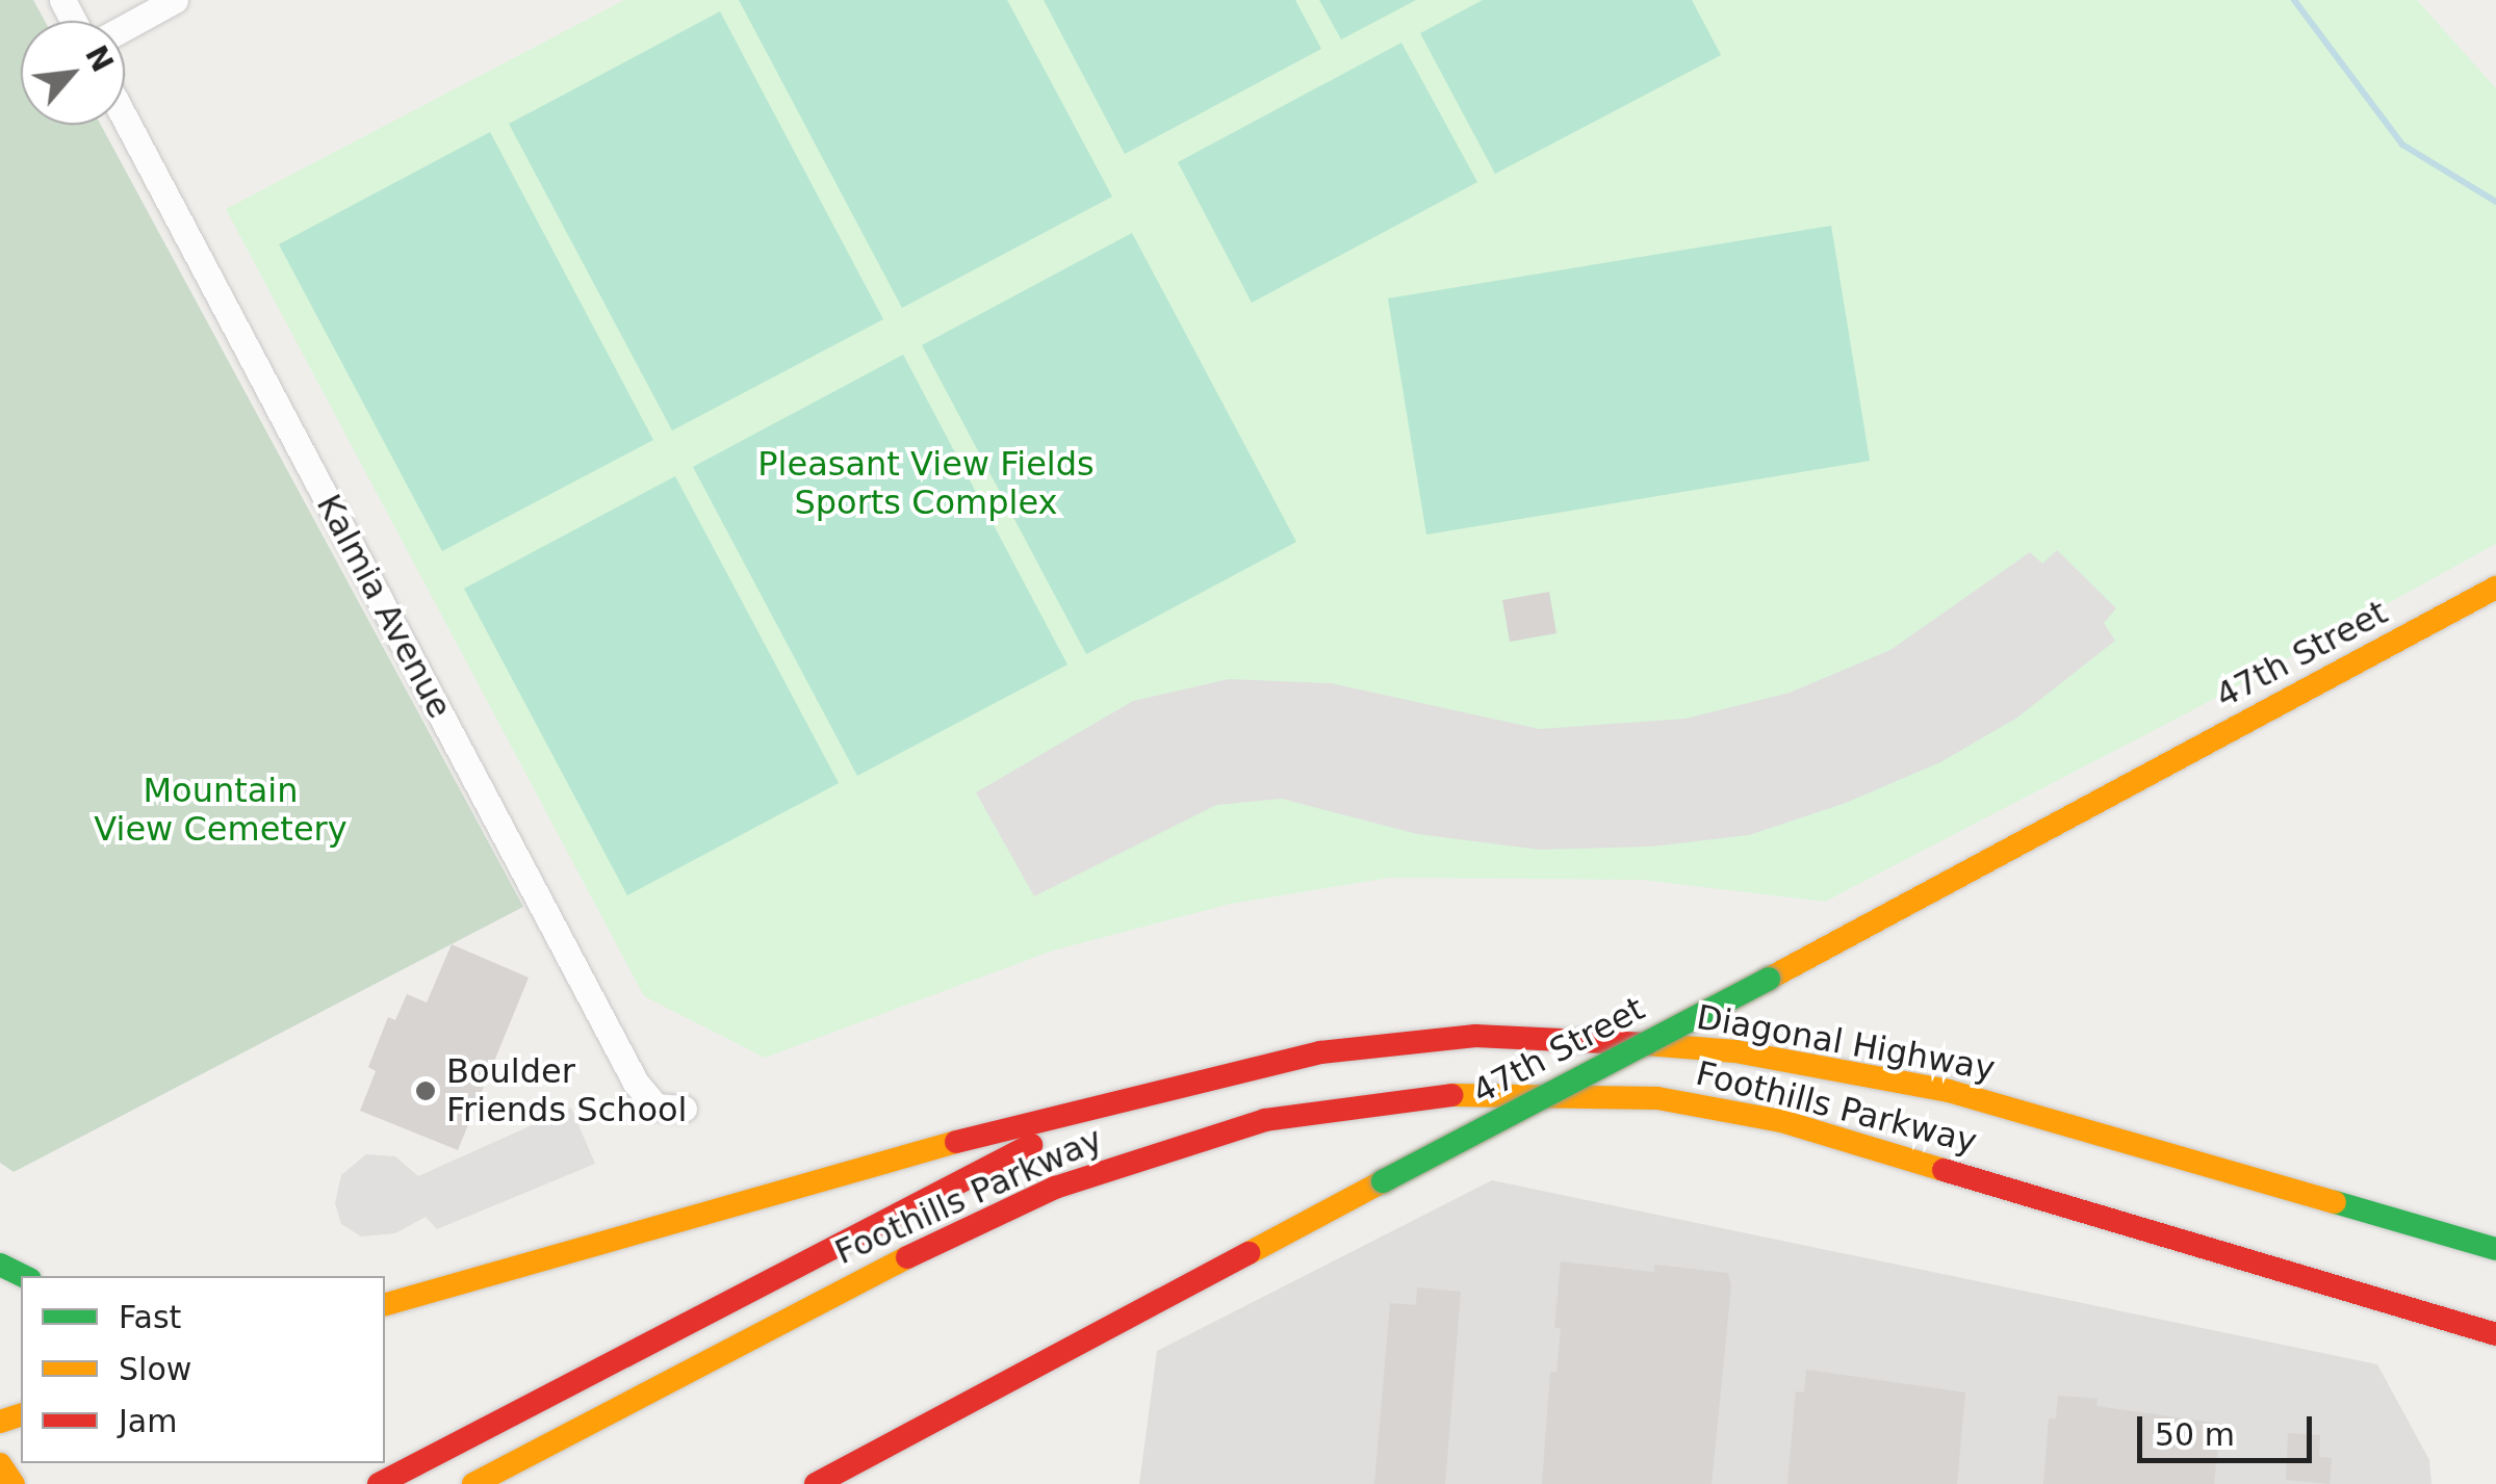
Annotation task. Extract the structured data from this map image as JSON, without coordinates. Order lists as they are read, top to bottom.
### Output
{
  "streets": {
    "main road": ["47th Street", "Diagonal Highway", "Foothills Parkway"],
    "street": ["Kalmia Avenue"]
  },
  "crossings": [
    ["Diagonal Highway", "Foothills Parkway"]
  ],
  "parks": ["Pleasant View Fields Sports Complex", "Mountain View Cemetery"],
  "places": ["Boulder Friends School"],
  "legend": ["Fast", "Slow", "Jam"],
  "scale_bar": "50 m",
  "north": "top right"
}
